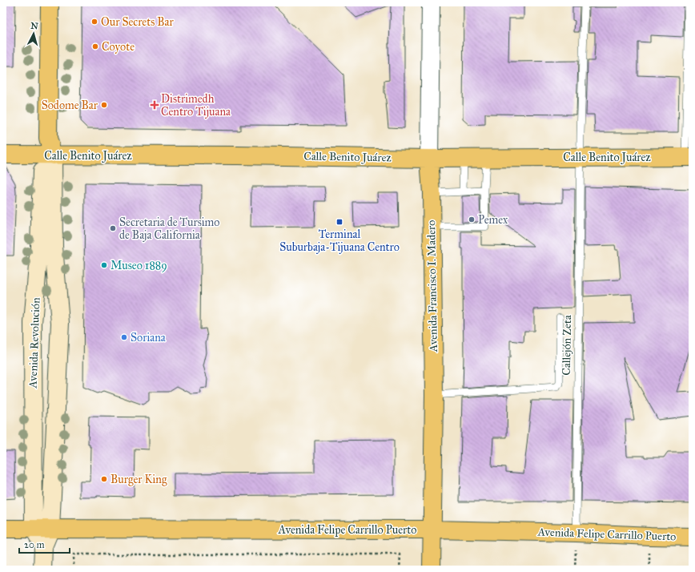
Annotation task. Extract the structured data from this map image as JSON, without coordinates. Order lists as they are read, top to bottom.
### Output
{
  "streets": {
    "main road": [
      "Calle Benito Juárez",
      "Avenida Francisco I. Madero",
      "Avenida Revolución",
      "Avenida Felipe Carrillo Puerto"
    ],
    "lane": ["Callejón Zeta"]
  },
  "crossings": [
    ["Calle Benito Juárez", "Avenida Francisco I. Madero"],
    ["Calle Benito Juárez", "Avenida Revolución"],
    ["Calle Benito Juárez", "Callejón Zeta"],
    ["Avenida Francisco I. Madero", "Avenida Felipe Carrillo Puerto"],
    ["Avenida Revolución", "Avenida Felipe Carrillo Puerto"],
    ["Callejón Zeta", "Avenida Felipe Carrillo Puerto"]
  ],
  "places": {
    "other": [
      "Our Secrets Bar",
      "Coyote",
      "Sodome Bar",
      "Pemex",
      "Secretaria de Tursimo de Baja California",
      "Museo 1889",
      "Soriana",
      "Burger King"
    ],
    "health": ["Distrimedh Centro Tijuana"],
    "transit": ["Terminal Suburbaja-Tijuana Centro"]
  },
  "scale_bar": "20 m",
  "north": "top"
}
